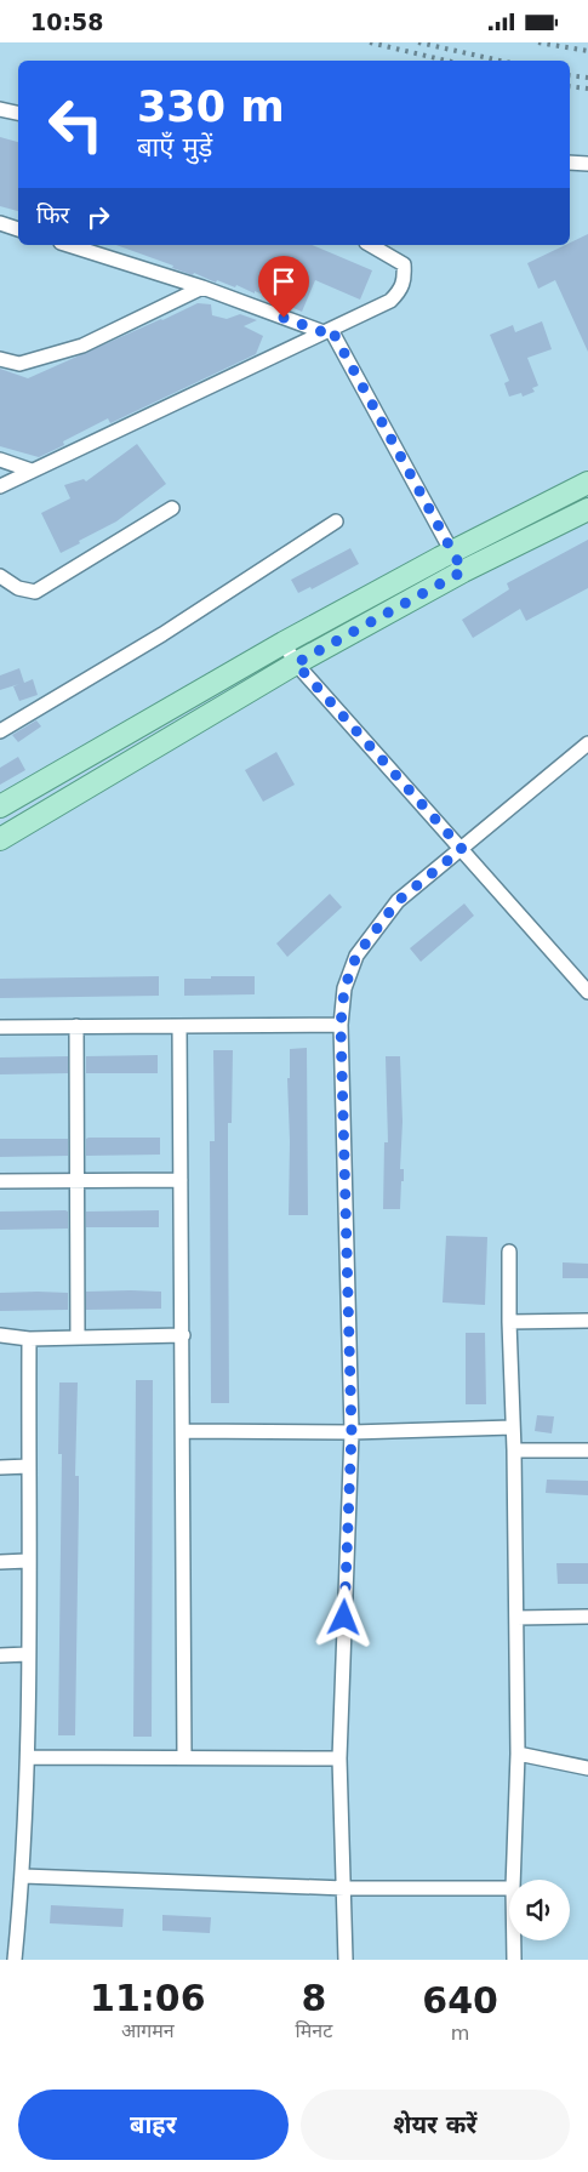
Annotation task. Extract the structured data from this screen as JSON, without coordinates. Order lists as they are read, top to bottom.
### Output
{
  "page": {
    "status": "10:58",
    "turn": ["330 m", "बाएँ मुड़ें"],
    "then": "फिर",
    "eta": [
      "11:06",
      "आगमन",
      "8",
      "मिनट",
      "640",
      "m"
    ],
    "buttons": ["बाहर", "शेयर करें"]
  }
}
